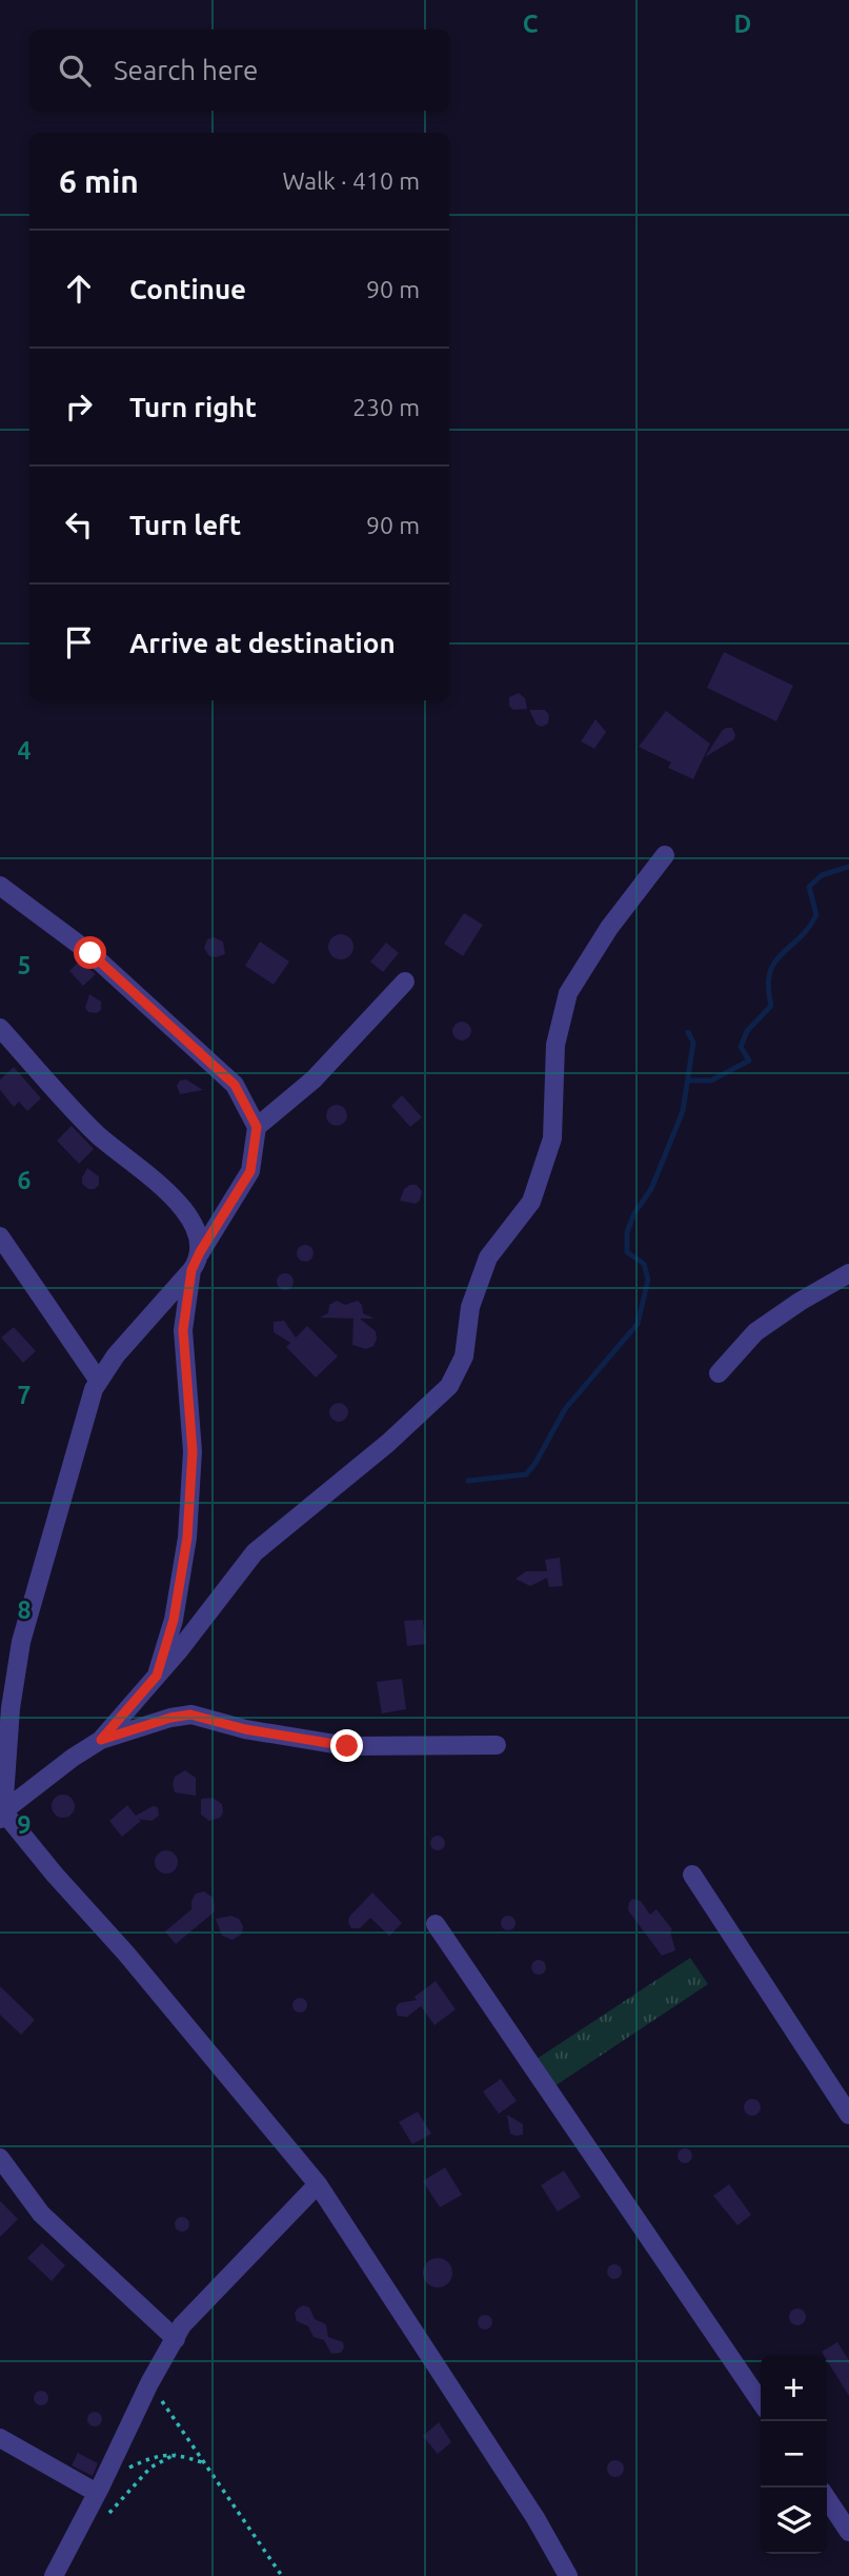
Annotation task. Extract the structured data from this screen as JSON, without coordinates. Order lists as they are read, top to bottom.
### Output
{
  "page": {
    "search": "Search here",
    "heading": ["6 min", "Walk · 410 m"],
    "list": [
      ["Continue", "90 m"],
      ["Turn right", "230 m"],
      ["Turn left", "90 m"],
      "Arrive at destination"
    ],
    "map_buttons": ["+", "−"]
  },
  "grid": {
    "columns": ["C", "D"],
    "rows": [
      "4",
      "5",
      "6",
      "7",
      "8",
      "9"
    ]
  }
}
